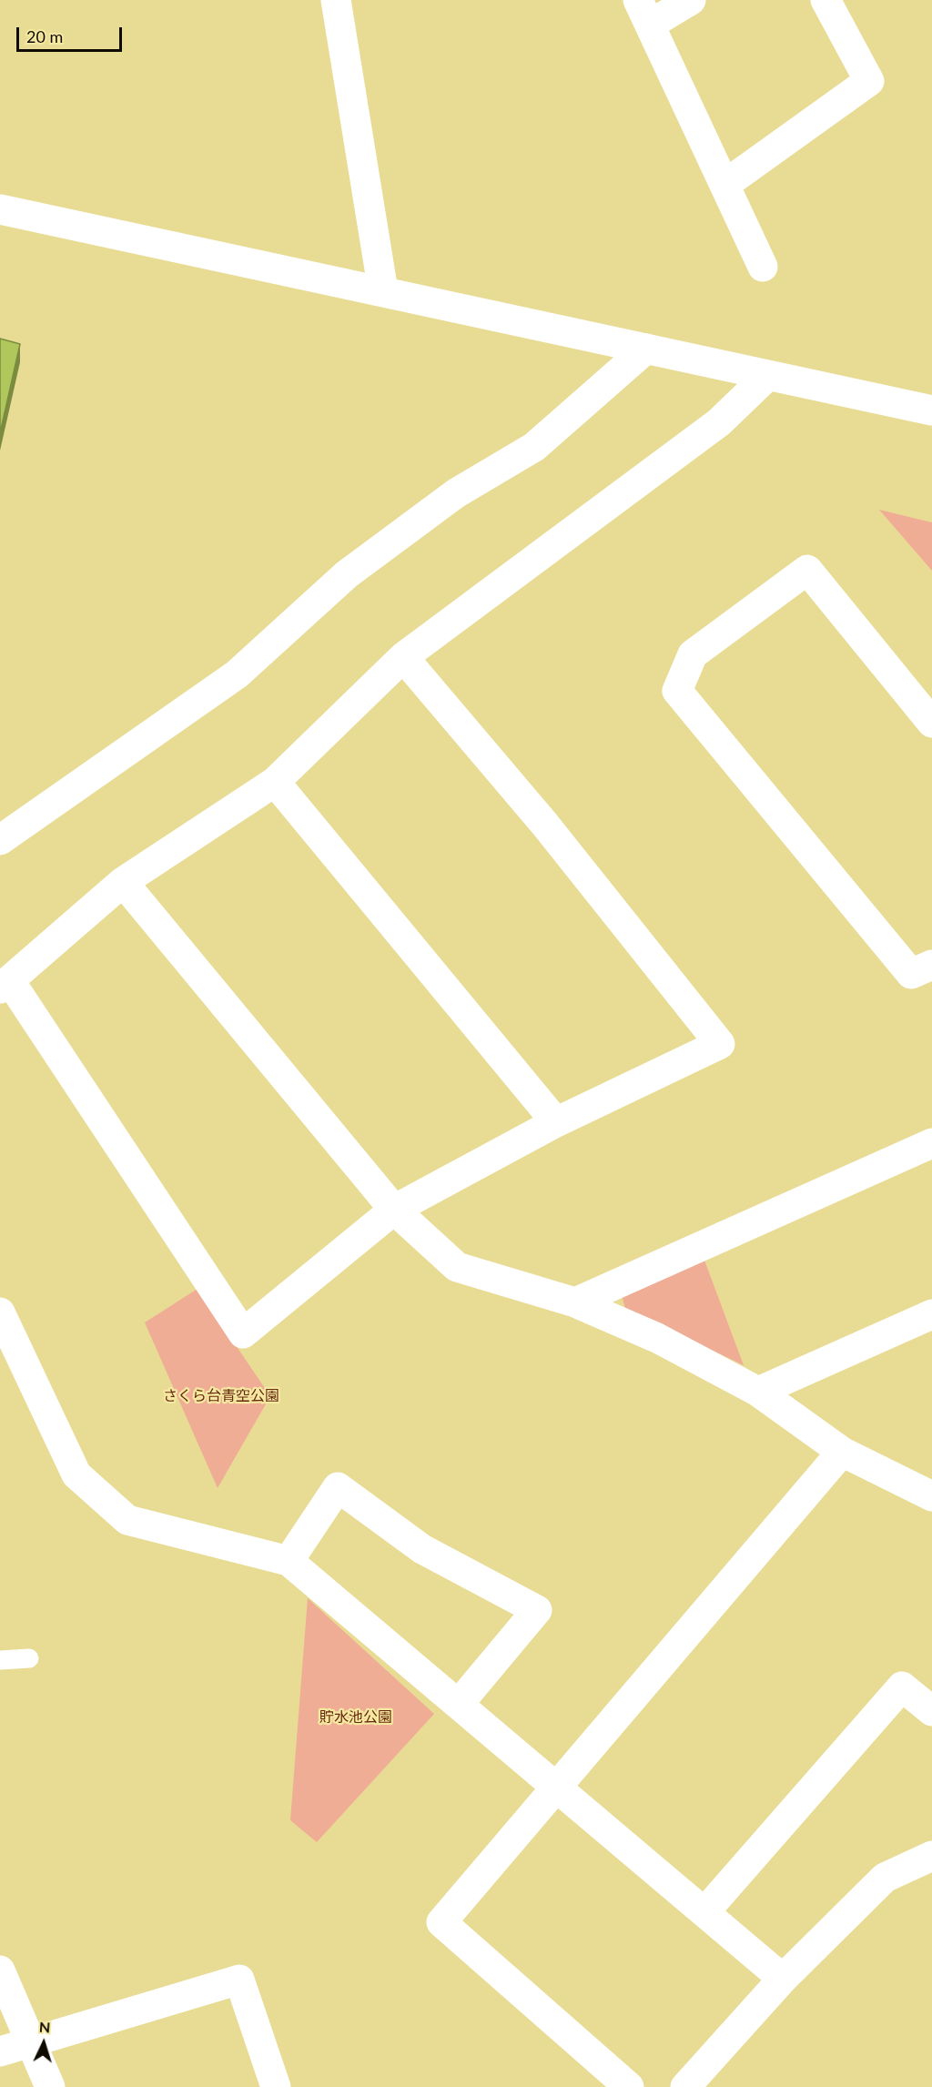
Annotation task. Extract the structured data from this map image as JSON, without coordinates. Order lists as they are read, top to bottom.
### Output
{
  "parks": ["さくら台青空公園", "貯水池公園"],
  "scale_bar": "20 m",
  "north": "top"
}
